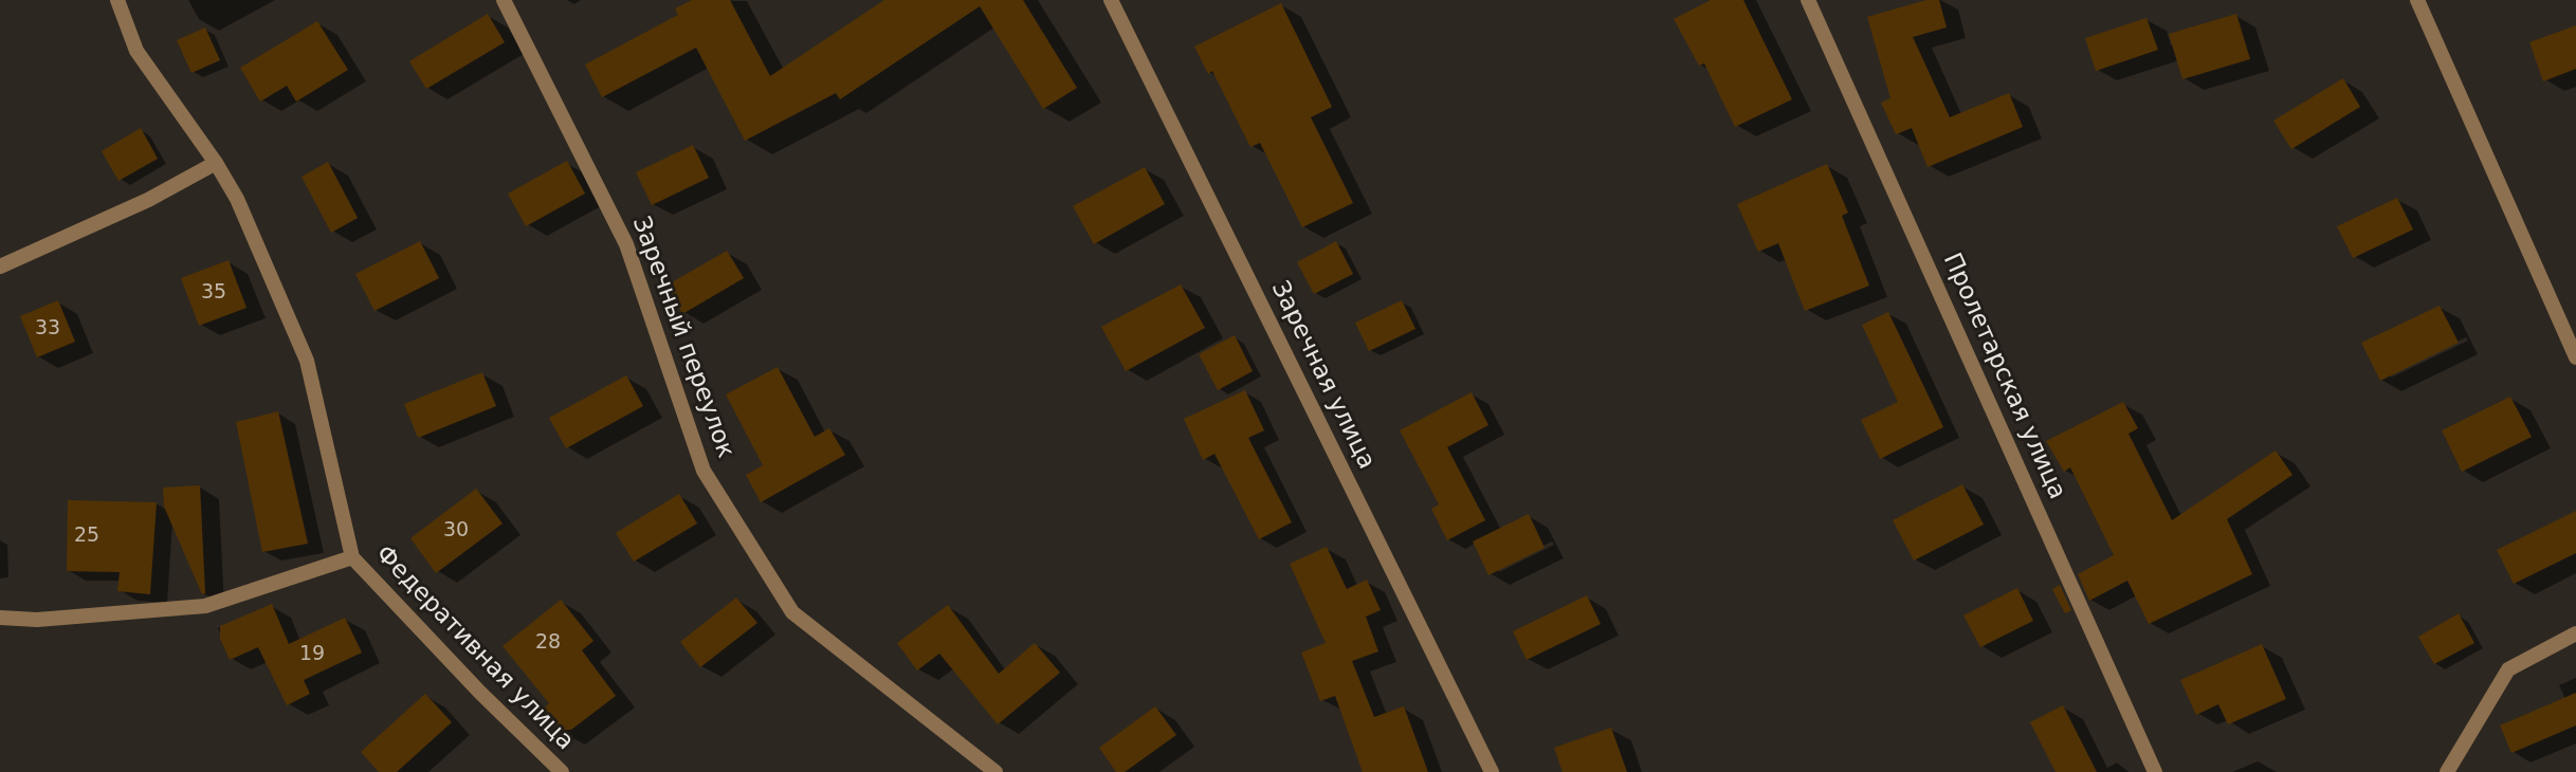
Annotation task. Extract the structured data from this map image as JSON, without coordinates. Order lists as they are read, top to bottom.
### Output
{
  "streets": {
    "street": [
      "Заречный переулок",
      "Заречная улица",
      "Пролетарская улица",
      "Федеративная улица"
    ]
  },
  "house_numbers": [
    "35",
    "33",
    "30",
    "25",
    "28",
    "19"
  ]
}
